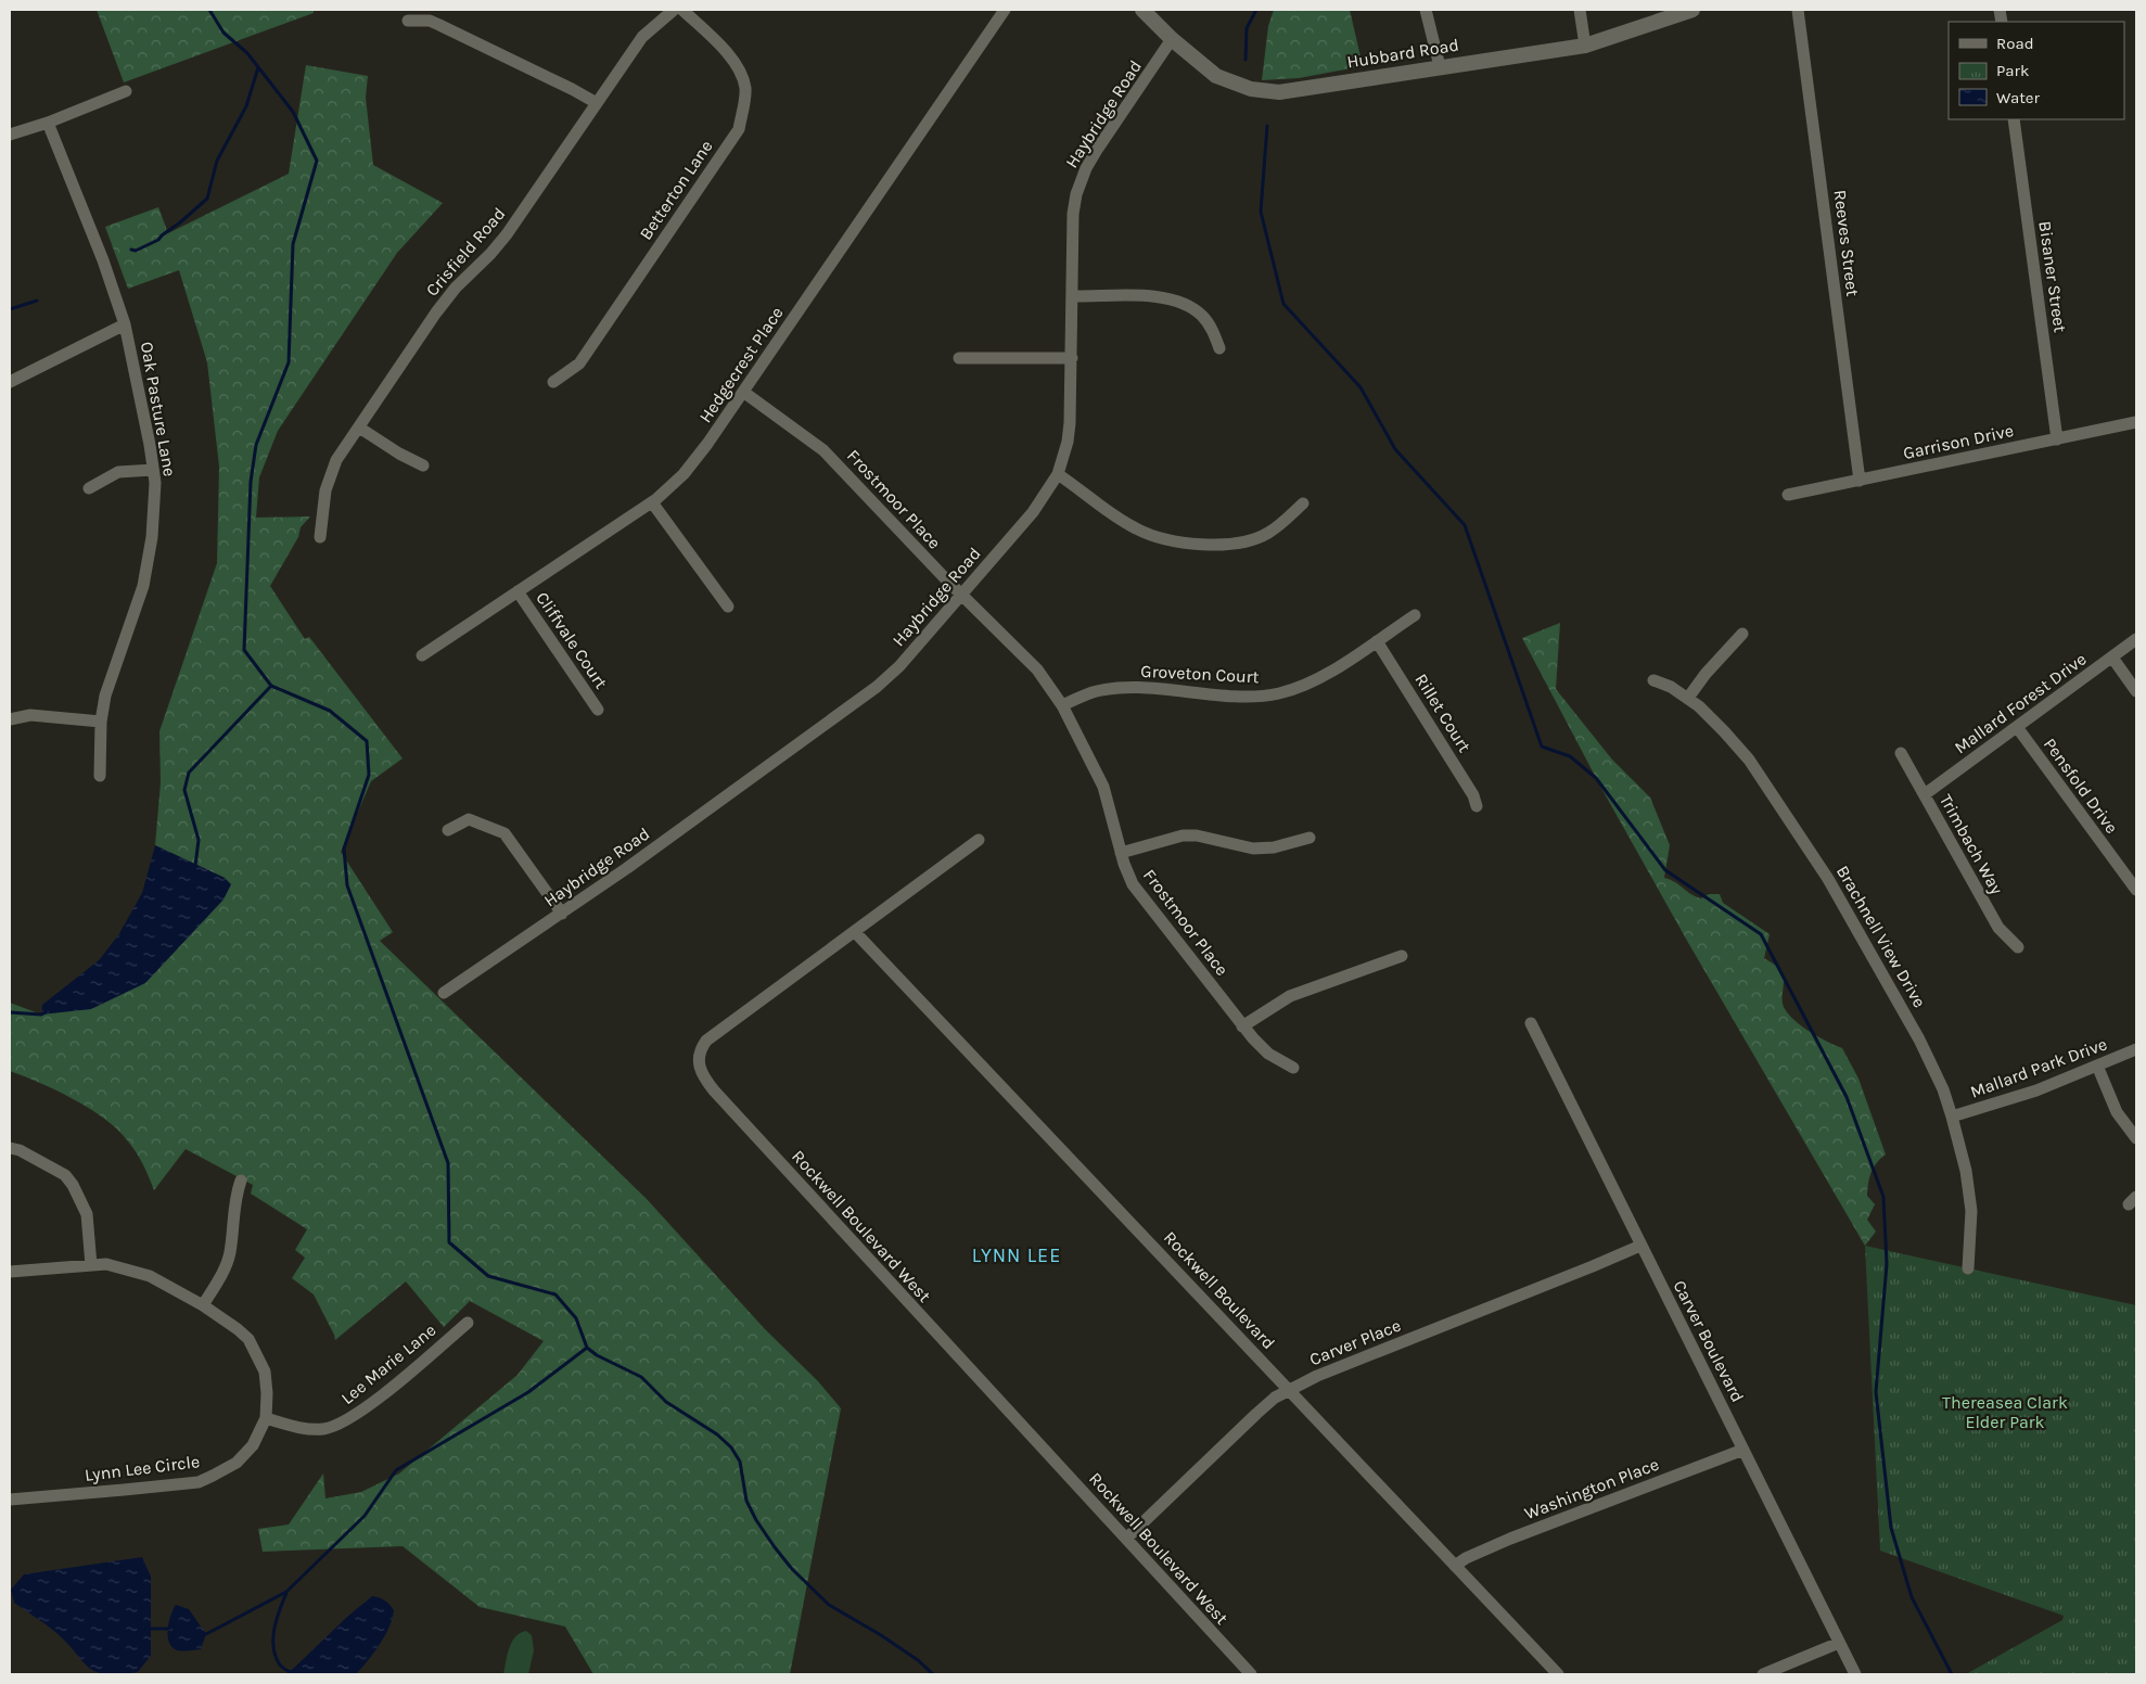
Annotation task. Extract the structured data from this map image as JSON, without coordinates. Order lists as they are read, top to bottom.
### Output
{
  "streets": {
    "main road": ["Hubbard Road"],
    "street": [
      "Haybridge Road",
      "Betterton Lane",
      "Reeves Street",
      "Crisfield Road",
      "Bisaner Street",
      "Hedgecrest Place",
      "Oak Pasture Lane",
      "Garrison Drive",
      "Frostmoor Place",
      "Cliffvale Court",
      "Groveton Court",
      "Mallard Forest Drive",
      "Rillet Court",
      "Pensfold Drive",
      "Trimbach Way",
      "Brachnell View Drive",
      "Mallard Park Drive",
      "Rockwell Boulevard West",
      "Rockwell Boulevard",
      "Carver Boulevard",
      "Carver Place",
      "Lee Marie Lane",
      "Lynn Lee Circle",
      "Washington Place"
    ]
  },
  "crossings": [
    ["Hubbard Road", "Haybridge Road"],
    ["Haybridge Road", "Frostmoor Place"],
    ["Reeves Street", "Garrison Drive"],
    ["Bisaner Street", "Garrison Drive"],
    ["Hedgecrest Place", "Frostmoor Place"],
    ["Hedgecrest Place", "Cliffvale Court"],
    ["Frostmoor Place", "Groveton Court"],
    ["Groveton Court", "Rillet Court"],
    ["Mallard Forest Drive", "Pensfold Drive"],
    ["Mallard Forest Drive", "Trimbach Way"],
    ["Brachnell View Drive", "Mallard Park Drive"],
    ["Rockwell Boulevard West", "Rockwell Boulevard"],
    ["Rockwell Boulevard West", "Carver Place"],
    ["Rockwell Boulevard", "Carver Place"],
    ["Rockwell Boulevard", "Washington Place"],
    ["Carver Boulevard", "Carver Place"],
    ["Carver Boulevard", "Washington Place"],
    ["Lee Marie Lane", "Lynn Lee Circle"]
  ],
  "districts": ["LYNN LEE"],
  "parks": ["Thereasea Clark Elder Park"],
  "legend": ["Road", "Park", "Water"]
}
